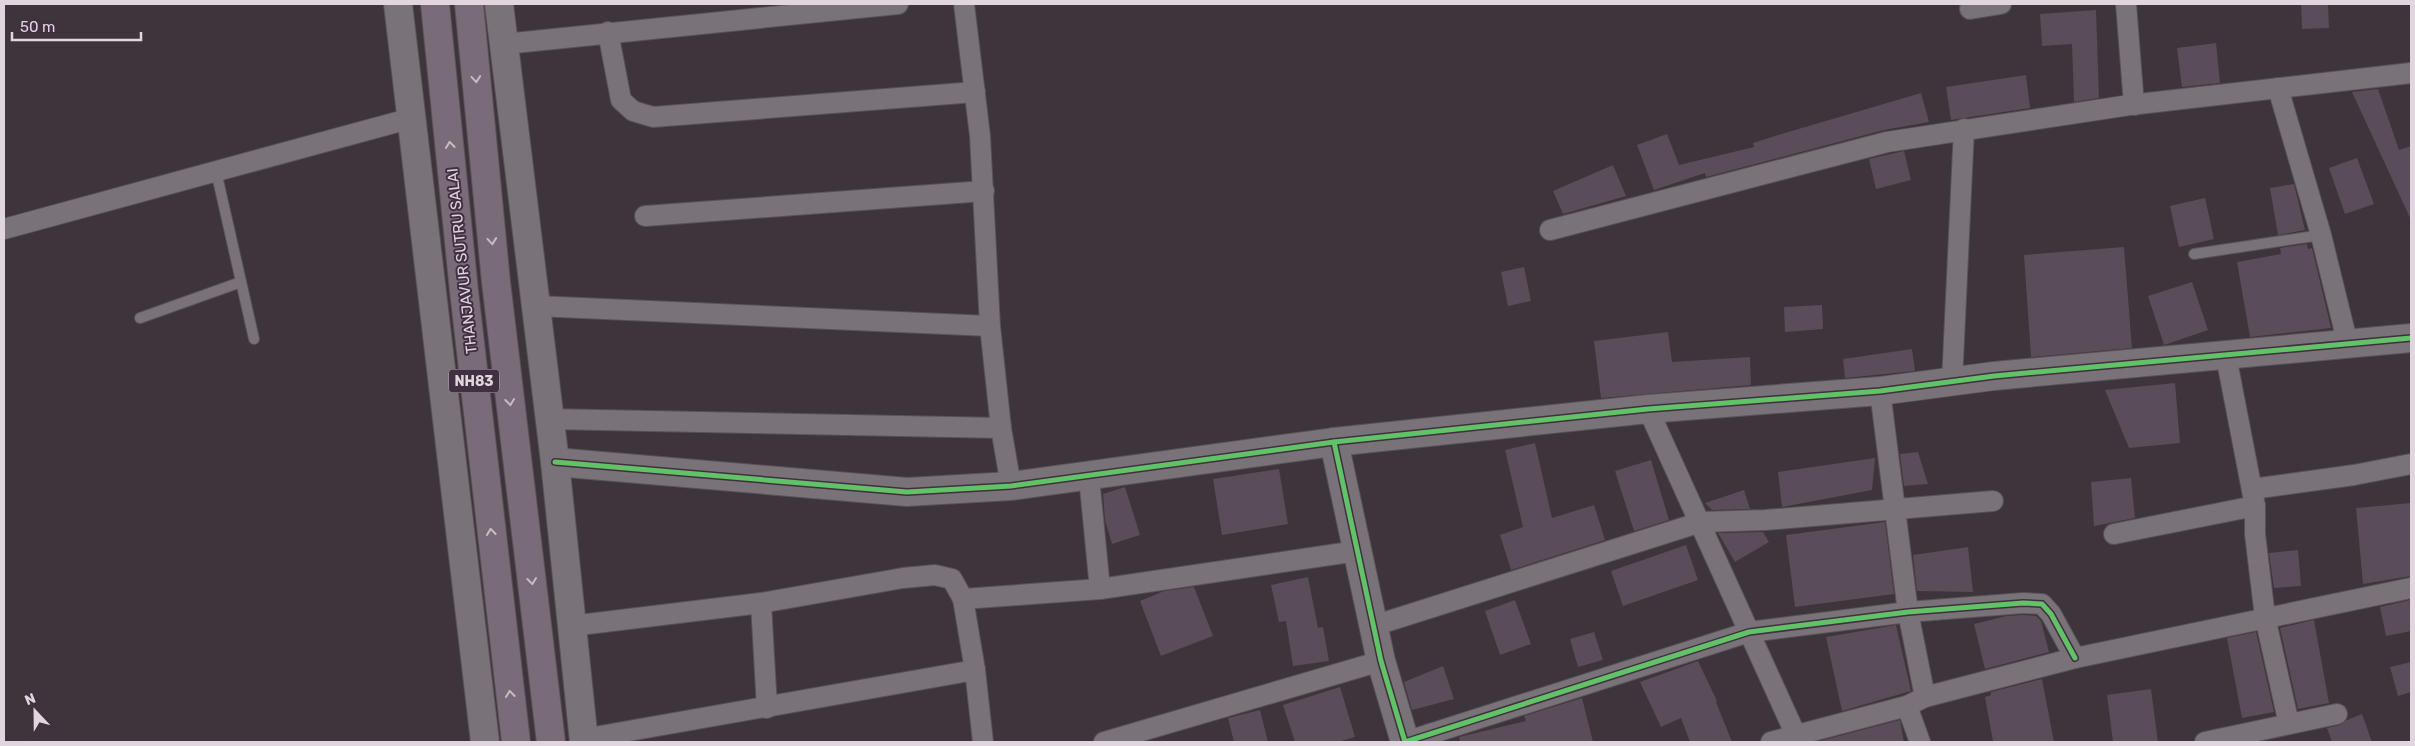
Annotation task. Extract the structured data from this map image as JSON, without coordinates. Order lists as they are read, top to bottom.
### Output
{
  "streets": {
    "highway": ["THANJAVUR SUTRU SALAI", "NH83"]
  },
  "crossings": [
    ["THANJAVUR SUTRU SALAI", "NH83"]
  ],
  "scale_bar": "50 m",
  "north": "top"
}
